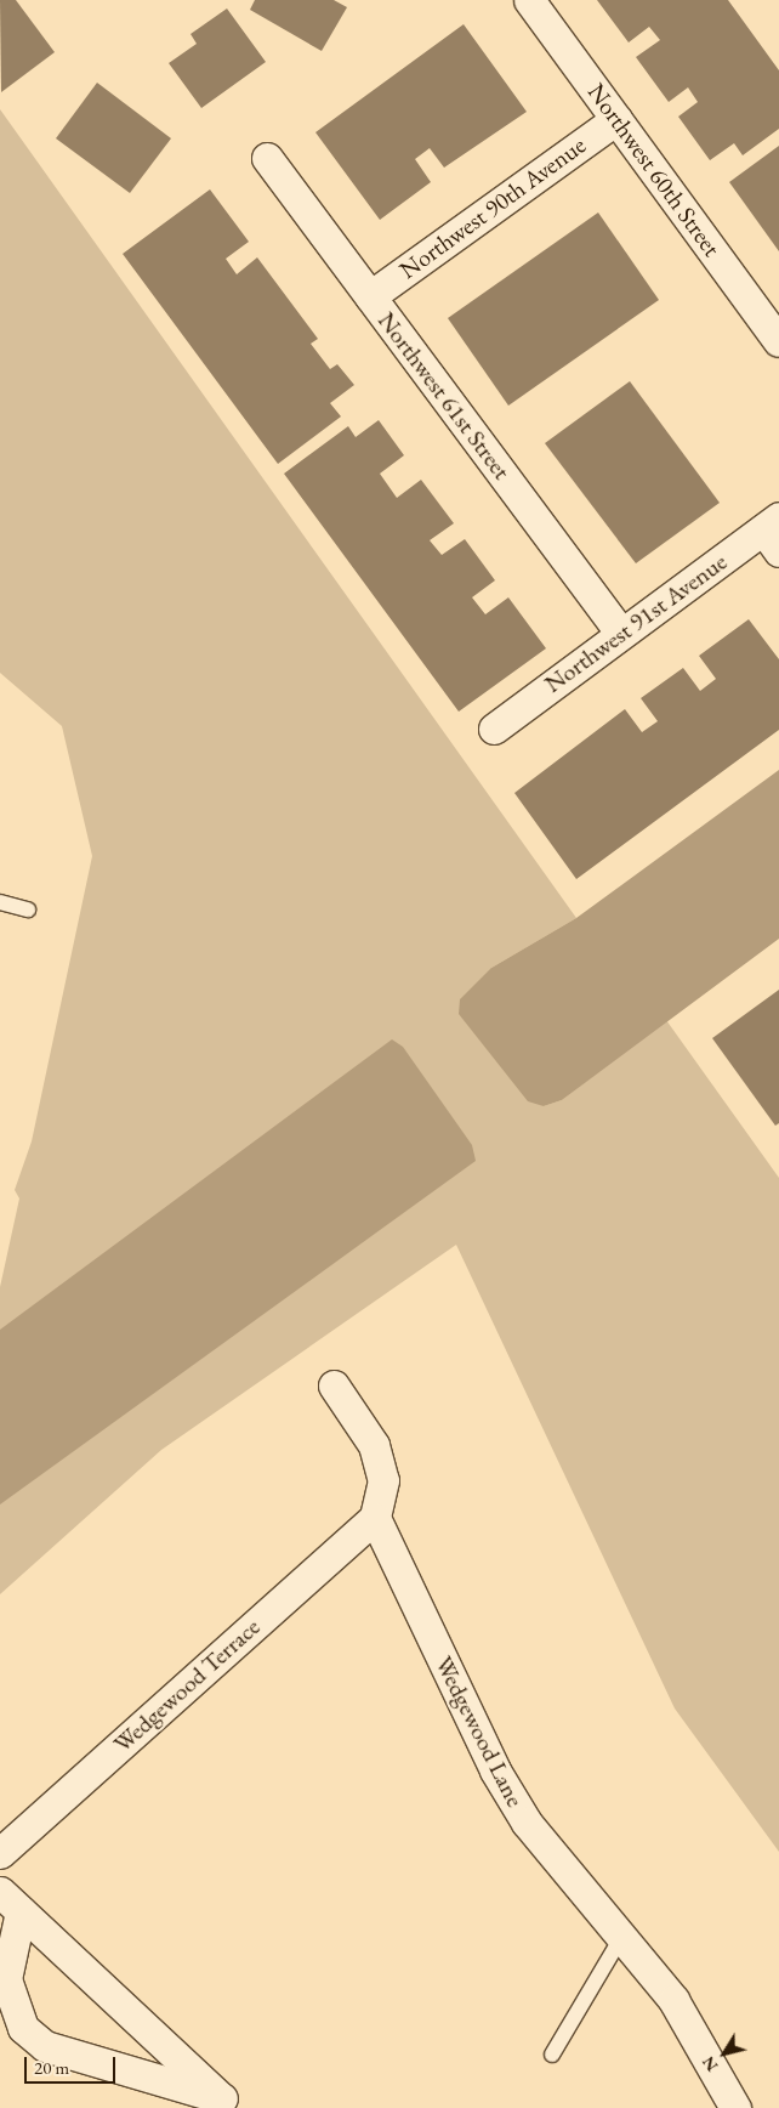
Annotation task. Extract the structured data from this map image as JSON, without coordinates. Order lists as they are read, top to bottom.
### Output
{
  "streets": {
    "street": [
      "Northwest 60th Street",
      "Northwest 90th Avenue",
      "Northwest 61st Street",
      "Northwest 91st Avenue",
      "Wedgewood Terrace",
      "Wedgewood Lane"
    ]
  },
  "crossings": [
    ["Northwest 60th Street", "Northwest 90th Avenue"],
    ["Northwest 90th Avenue", "Northwest 61st Street"],
    ["Northwest 61st Street", "Northwest 91st Avenue"],
    ["Wedgewood Terrace", "Wedgewood Lane"]
  ],
  "scale_bar": "20 m",
  "north": "bottom left"
}
